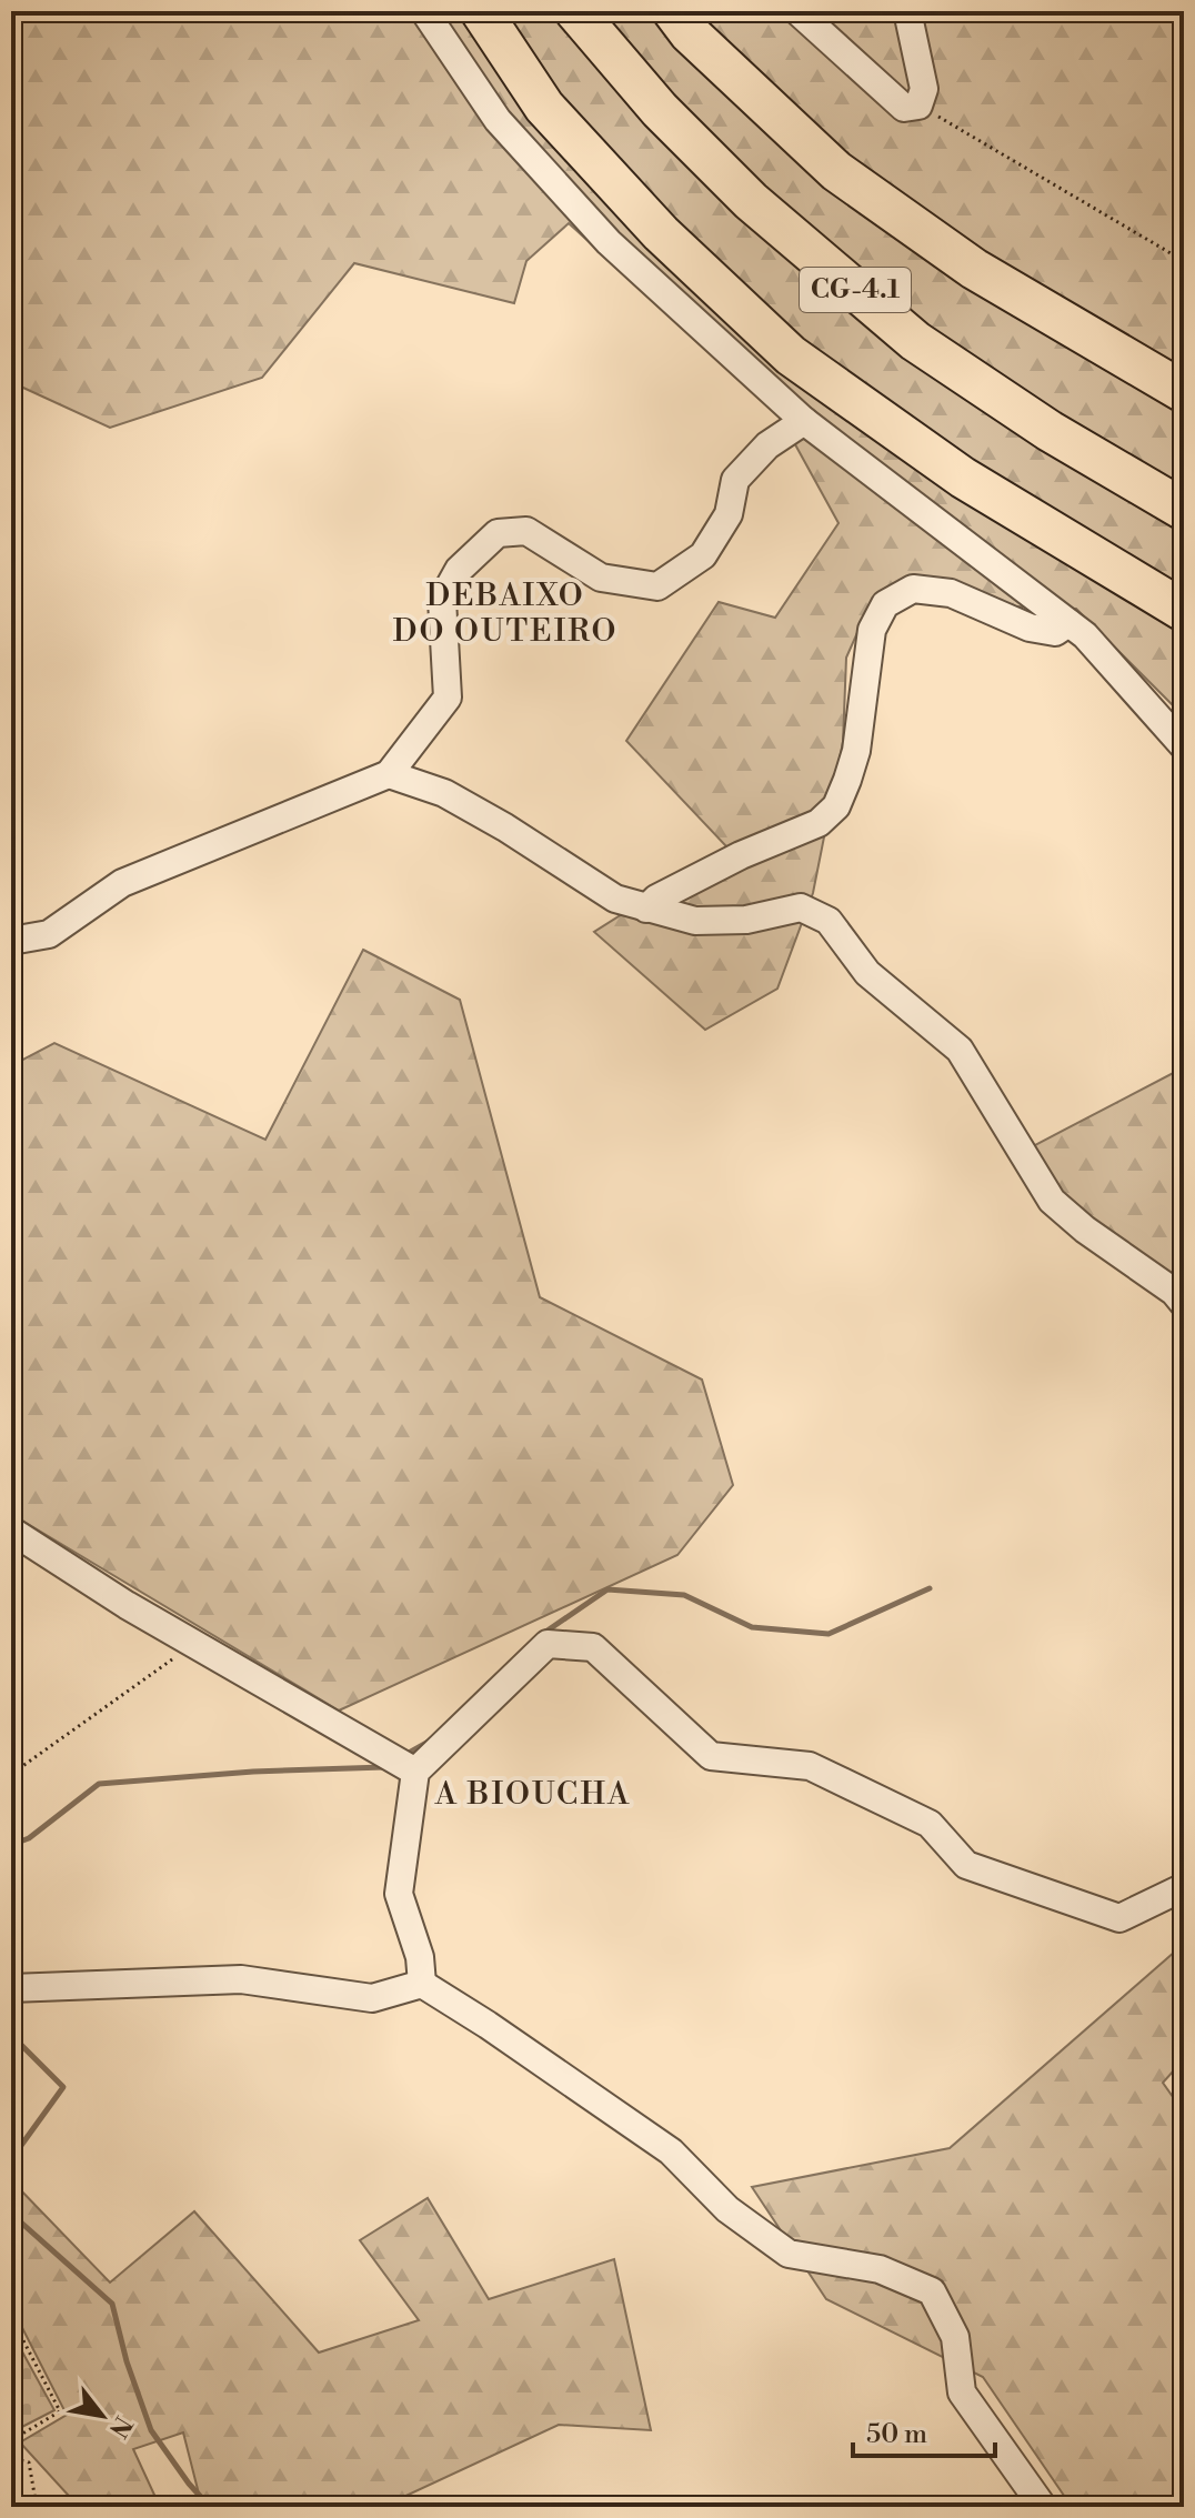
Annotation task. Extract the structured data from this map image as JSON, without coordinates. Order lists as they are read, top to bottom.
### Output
{
  "streets": {
    "highway": ["CG-4.1"]
  },
  "districts": ["DEBAIXO DO OUTEIRO", "A BIOUCHA"],
  "scale_bar": "50 m",
  "north": "bottom right"
}
